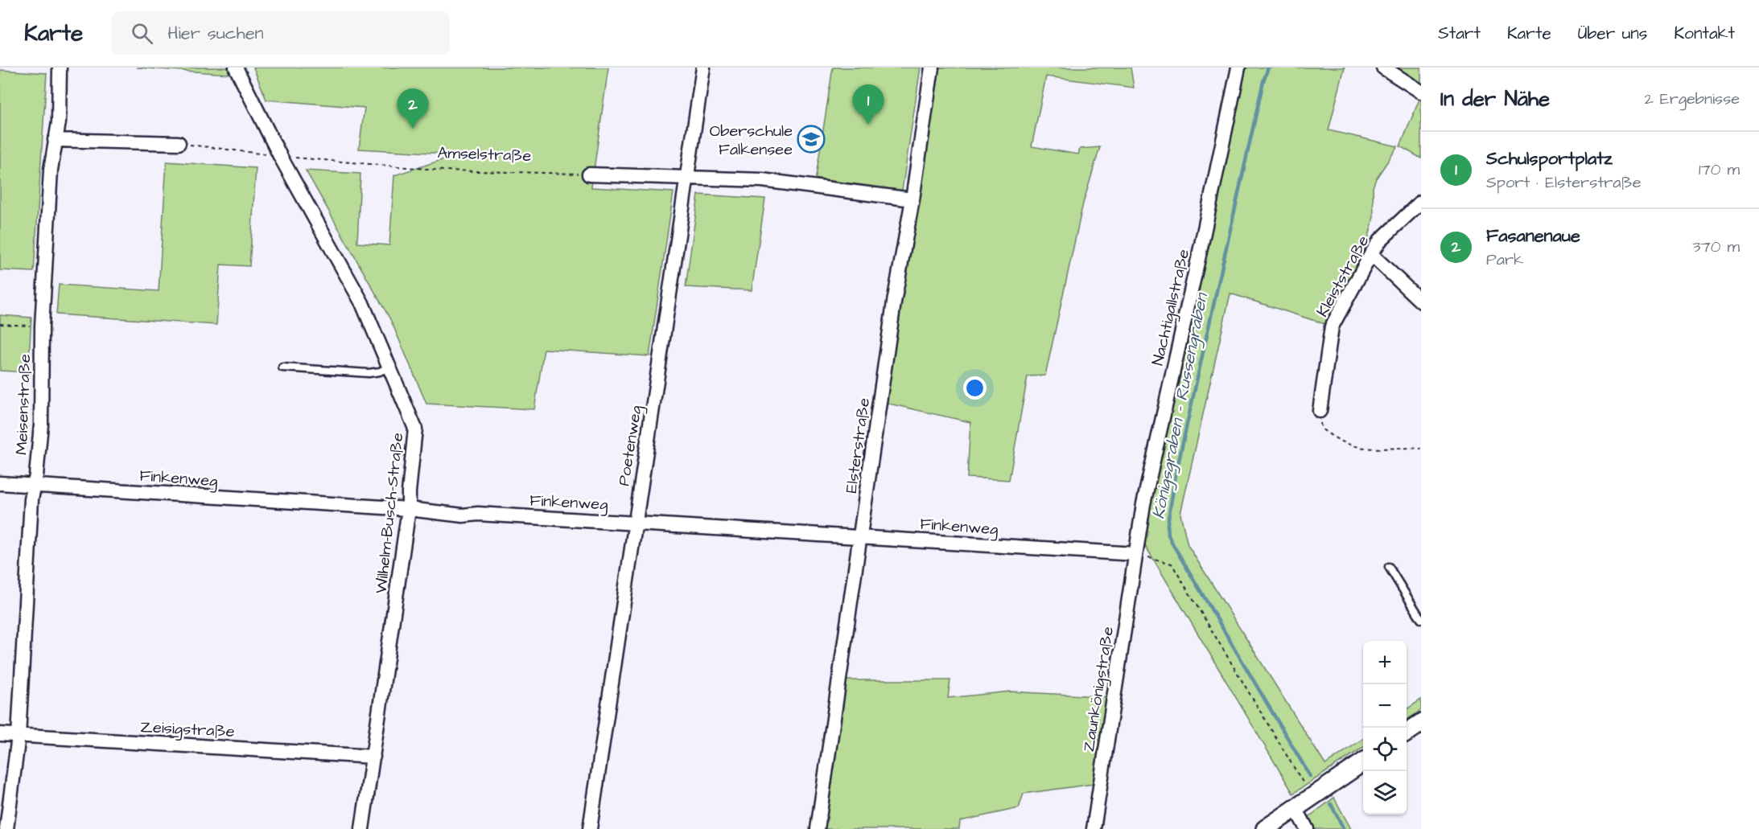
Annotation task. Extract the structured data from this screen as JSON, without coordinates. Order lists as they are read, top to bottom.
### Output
{
  "streets": {
    "street": [
      "Kleiststraße",
      "Nachtigallstraße",
      "Meisenstraße",
      "Poetenweg",
      "Elsterstraße",
      "Finkenweg",
      "Wilhelm-Busch-Straße",
      "Zaunkönigstraße",
      "Zeisigstraße"
    ],
    "path": ["Amselstraße"]
  },
  "crossings": [
    ["Amselstraße", "Wilhelm-Busch-Straße"],
    ["Nachtigallstraße", "Finkenweg"],
    ["Nachtigallstraße", "Zaunkönigstraße"],
    ["Meisenstraße", "Finkenweg"],
    ["Meisenstraße", "Zeisigstraße"],
    ["Poetenweg", "Finkenweg"],
    ["Elsterstraße", "Finkenweg"],
    ["Finkenweg", "Wilhelm-Busch-Straße"],
    ["Finkenweg", "Zaunkönigstraße"],
    ["Wilhelm-Busch-Straße", "Zeisigstraße"]
  ],
  "water": ["Königsgraben - Russengraben"],
  "places": {
    "school or university": ["Oberschule Falkensee"]
  },
  "page": {
    "header": "Karte",
    "search": "Hier suchen",
    "nav": [
      "Start",
      "Karte",
      "Über uns",
      "Kontakt"
    ],
    "heading": ["In der Nähe", "2 Ergebnisse"],
    "pins": ["1", "2"],
    "list": [
      {
        "mark": "1",
        "name": "Schulsportplatz",
        "note": "Sport · Elsterstraße",
        "value": "170 m"
      },
      {
        "mark": "2",
        "name": "Fasanenaue",
        "note": "Park",
        "value": "370 m"
      }
    ],
    "map_buttons": ["+", "−"]
  }
}
